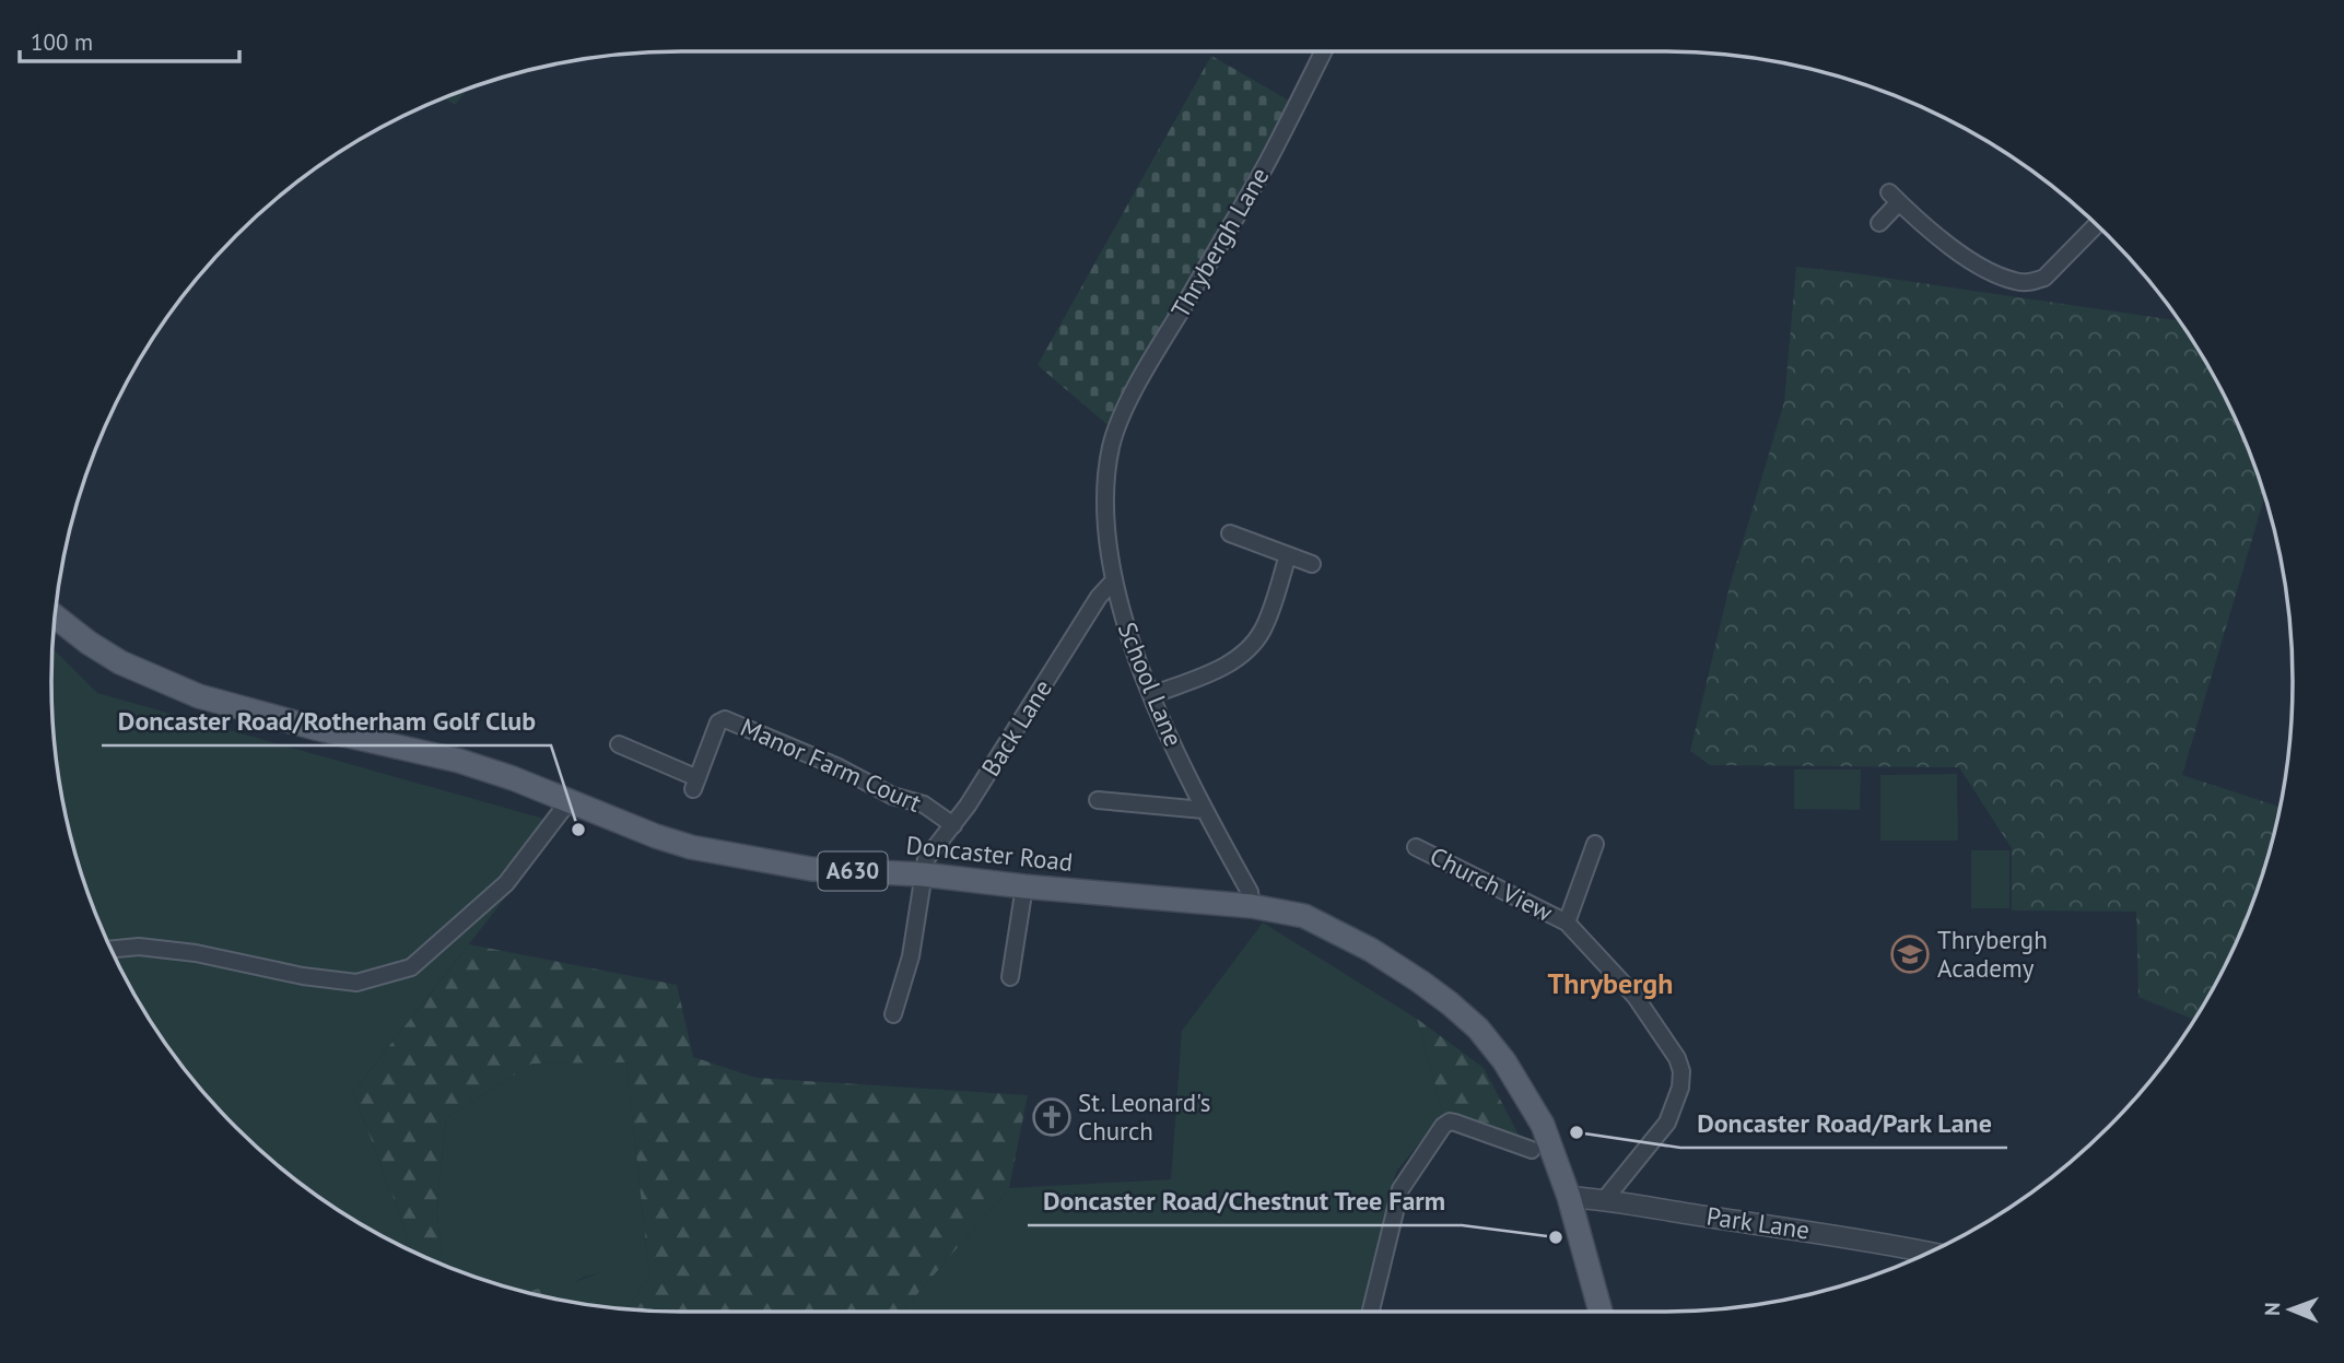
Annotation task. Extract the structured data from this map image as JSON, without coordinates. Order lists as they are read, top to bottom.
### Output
{
  "streets": {
    "main road": ["Doncaster Road", "A630"],
    "street": [
      "Thrybergh Lane",
      "School Lane",
      "Back Lane",
      "Manor Farm Court",
      "Church View",
      "Park Lane"
    ]
  },
  "crossings": [
    ["Thrybergh Lane", "School Lane"],
    ["School Lane", "Back Lane"],
    ["School Lane", "Doncaster Road"],
    ["Back Lane", "Manor Farm Court"],
    ["Back Lane", "Doncaster Road"],
    ["Doncaster Road", "Park Lane"]
  ],
  "districts": ["Thrybergh"],
  "places": {
    "other": ["Doncaster Road/Rotherham Golf Club", "Doncaster Road/Park Lane", "Doncaster Road/Chestnut Tree Farm"],
    "school or university": ["Thrybergh Academy"],
    "church": ["St. Leonard's Church"]
  },
  "scale_bar": "100 m",
  "north": "left"
}
